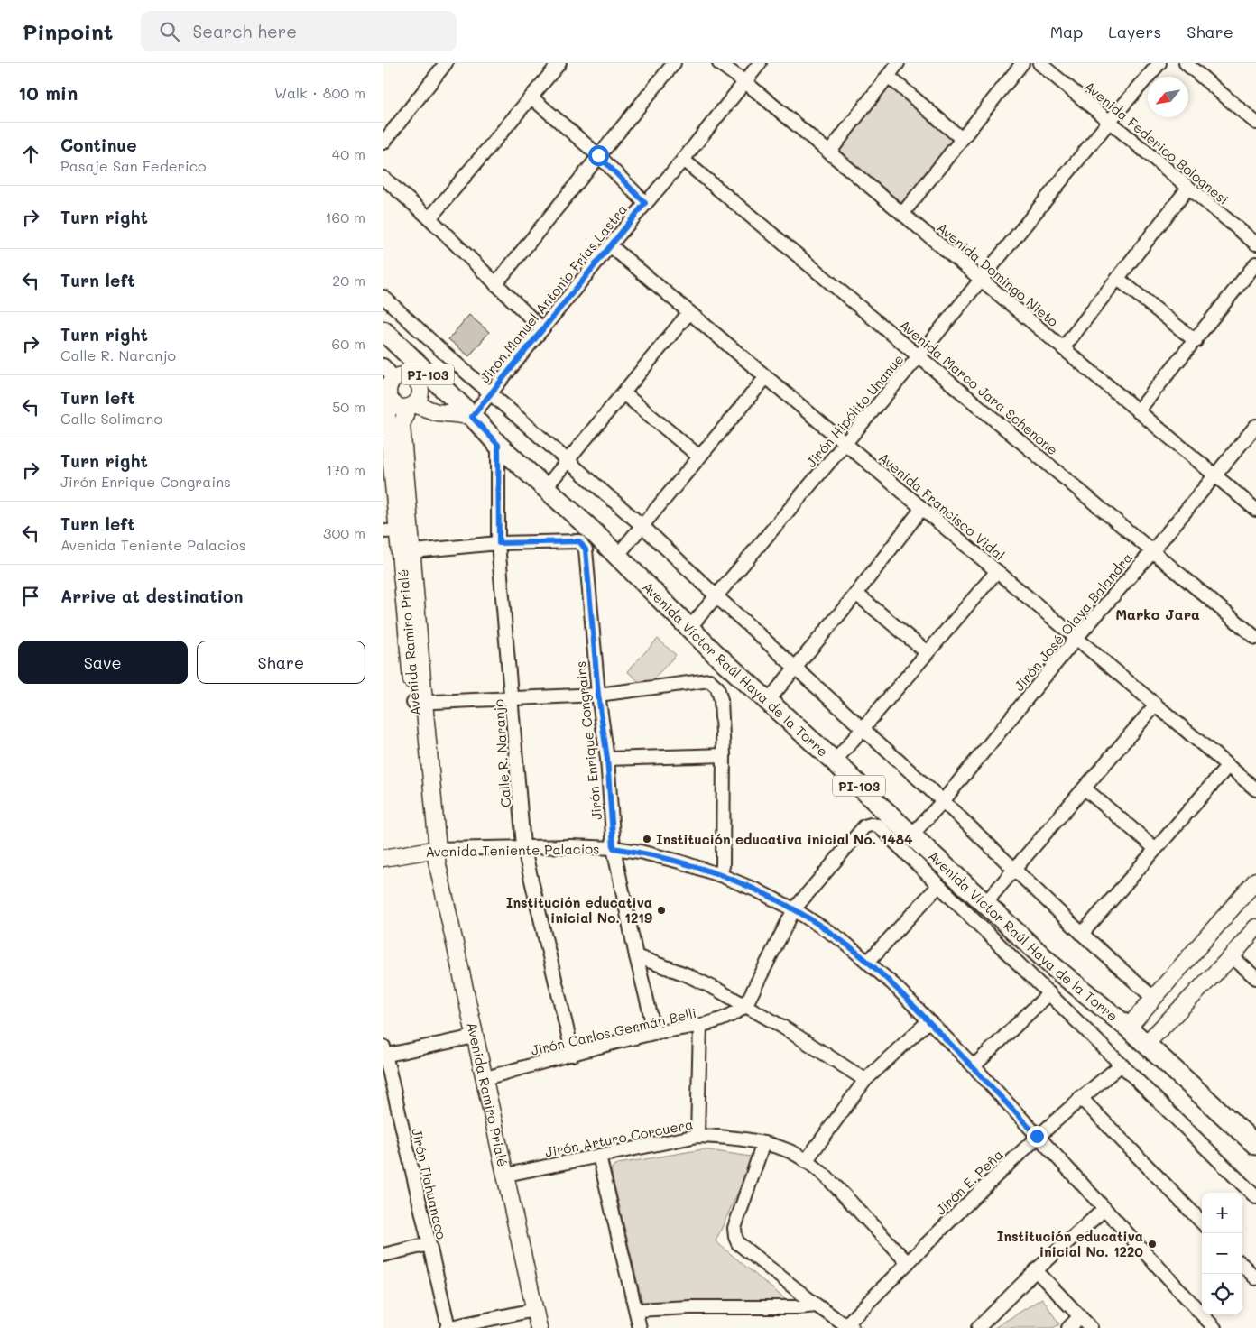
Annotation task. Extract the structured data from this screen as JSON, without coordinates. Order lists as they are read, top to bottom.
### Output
{
  "streets": {
    "main road": ["PI-103", "Avenida Víctor Raúl Haya de la Torre"],
    "street": [
      "Avenida Federico Bolognesi",
      "Avenida Domingo Nieto",
      "Jirón Manuel Antonio Frías Lastra",
      "Avenida Marco Jara Schenone",
      "Jirón Hipólito Unanue",
      "Avenida Francisco Vidal",
      "Jirón José Olaya Balandra",
      "Avenida Ramiro Prialé",
      "Jirón Enrique Congrains",
      "Calle R. Naranjo",
      "Avenida Teniente Palacios",
      "Jirón Carlos Germán Belli",
      "Jirón Arturo Corcuera",
      "Jirón E. Peña",
      "Jirón Tiahuanaco"
    ]
  },
  "crossings": [
    ["Avenida Federico Bolognesi", "Jirón Hipólito Unanue"],
    ["Avenida Domingo Nieto", "Jirón Manuel Antonio Frías Lastra"],
    ["Avenida Domingo Nieto", "Jirón Hipólito Unanue"],
    ["Avenida Domingo Nieto", "Jirón José Olaya Balandra"],
    ["Jirón Manuel Antonio Frías Lastra", "Avenida Marco Jara Schenone"],
    ["Jirón Manuel Antonio Frías Lastra", "Avenida Francisco Vidal"],
    ["Jirón Manuel Antonio Frías Lastra", "Avenida Víctor Raúl Haya de la Torre"],
    ["Avenida Marco Jara Schenone", "Jirón Hipólito Unanue"],
    ["Avenida Marco Jara Schenone", "Jirón José Olaya Balandra"],
    ["Jirón Hipólito Unanue", "Avenida Francisco Vidal"],
    ["Jirón Hipólito Unanue", "Avenida Víctor Raúl Haya de la Torre"],
    ["Avenida Francisco Vidal", "Jirón José Olaya Balandra"],
    ["Jirón José Olaya Balandra", "Avenida Víctor Raúl Haya de la Torre"],
    ["Avenida Ramiro Prialé", "Avenida Teniente Palacios"],
    ["Avenida Ramiro Prialé", "Jirón Carlos Germán Belli"],
    ["Avenida Ramiro Prialé", "Jirón Arturo Corcuera"],
    ["Avenida Víctor Raúl Haya de la Torre", "Calle R. Naranjo"],
    ["Jirón Enrique Congrains", "Calle R. Naranjo"],
    ["Jirón Enrique Congrains", "Avenida Teniente Palacios"],
    ["Jirón Enrique Congrains", "Jirón Carlos Germán Belli"],
    ["Calle R. Naranjo", "Avenida Teniente Palacios"],
    ["Calle R. Naranjo", "Jirón Carlos Germán Belli"],
    ["Avenida Teniente Palacios", "Jirón E. Peña"],
    ["Jirón Arturo Corcuera", "Jirón E. Peña"]
  ],
  "districts": ["Marko Jara"],
  "places": ["Institución educativa inicial No. 1484", "Institución educativa inicial No. 1219", "Institución educativa inicial No. 1220"],
  "north": "bottom left",
  "page": {
    "header": "Pinpoint",
    "search": "Search here",
    "nav": ["Map", "Layers", "Share"],
    "heading": ["10 min", "Walk · 800 m"],
    "list": [
      ["Continue", "Pasaje San Federico", "40 m"],
      ["Turn right", "160 m"],
      ["Turn left", "20 m"],
      ["Turn right", "Calle R. Naranjo", "60 m"],
      ["Turn left", "Calle Solimano", "50 m"],
      ["Turn right", "Jirón Enrique Congrains", "170 m"],
      ["Turn left", "Avenida Teniente Palacios", "300 m"],
      "Arrive at destination"
    ],
    "buttons": ["Save", "Share"],
    "map_buttons": ["+", "−"]
  }
}
